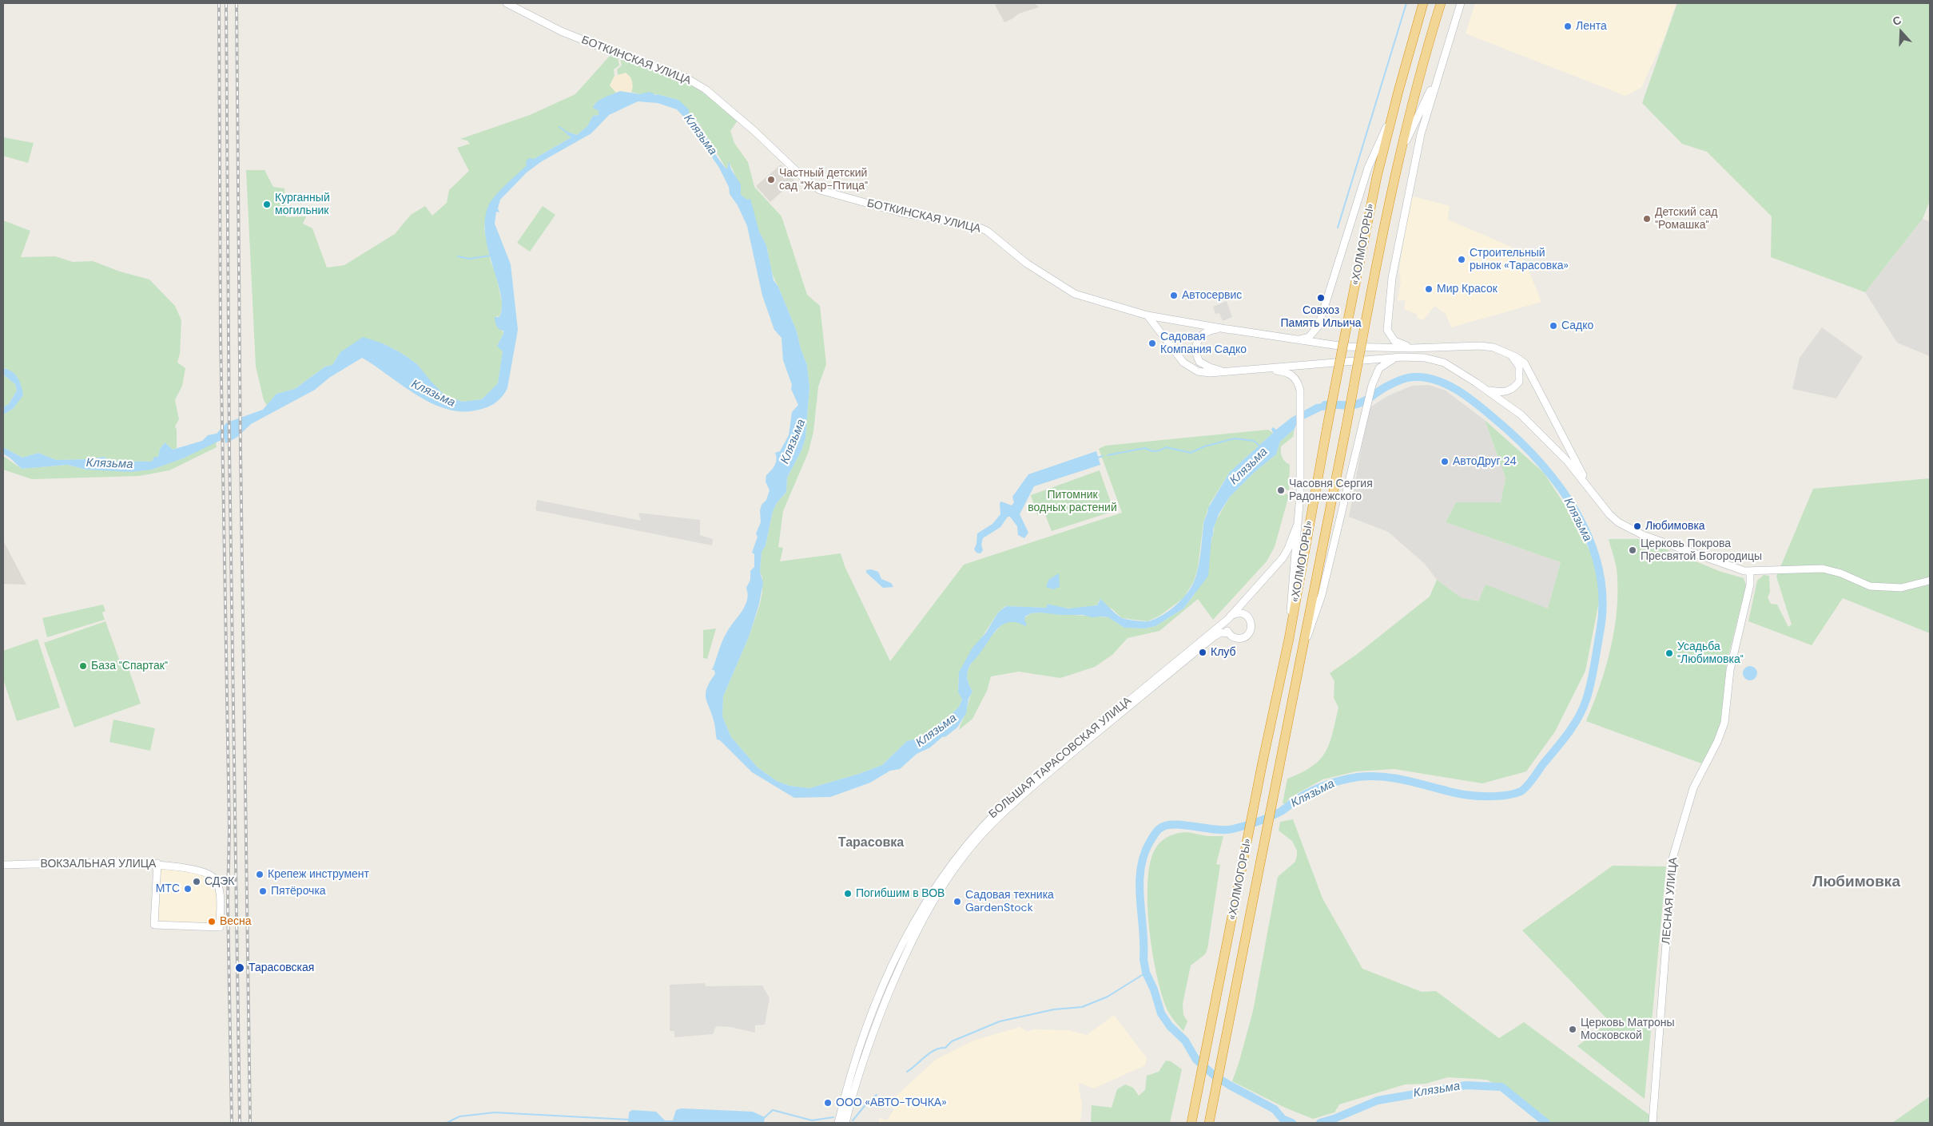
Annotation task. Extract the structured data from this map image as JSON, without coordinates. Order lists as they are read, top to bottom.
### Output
{
  "streets": {
    "highway": ["«ХОЛМОГОРЫ»"],
    "street": [
      "БОТКИНСКАЯ УЛИЦА",
      "БОЛЬШАЯ ТАРАСОВСКАЯ УЛИЦА",
      "ВОКЗАЛЬНАЯ УЛИЦА",
      "ЛЕСНАЯ УЛИЦА"
    ]
  },
  "districts": ["Тарасовка", "Любимовка"],
  "water": ["Клязьма"],
  "parks": ["Питомник водных растений"],
  "places": [
    "Лента",
    "Частный детский сад \"Жар-Птица\"",
    "Курганный могильник",
    "Детский сад \"Ромашка\"",
    "Строительный рынок «Тарасовка»",
    "Мир Красок",
    "Автосервис",
    "Совхоз Память Ильича",
    "Садко",
    "Садовая Компания Садко",
    "АвтоДруг 24",
    "Часовня Сергия Радонежского",
    "Любимовка",
    "Церковь Покрова Пресвятой Богородицы",
    "Клуб",
    "Усадьба \"Любимовка\"",
    "База \"Спартак\"",
    "Крепеж инструмент",
    "СДЭК",
    "МТС",
    "Пятёрочка",
    "Погибшим в ВОВ",
    "Садовая техника GardenStock",
    "Весна",
    "Тарасовская",
    "Церковь Матроны Московской",
    "ООО «АВТО-ТОЧКА»"
  ],
  "north": "top"
}
